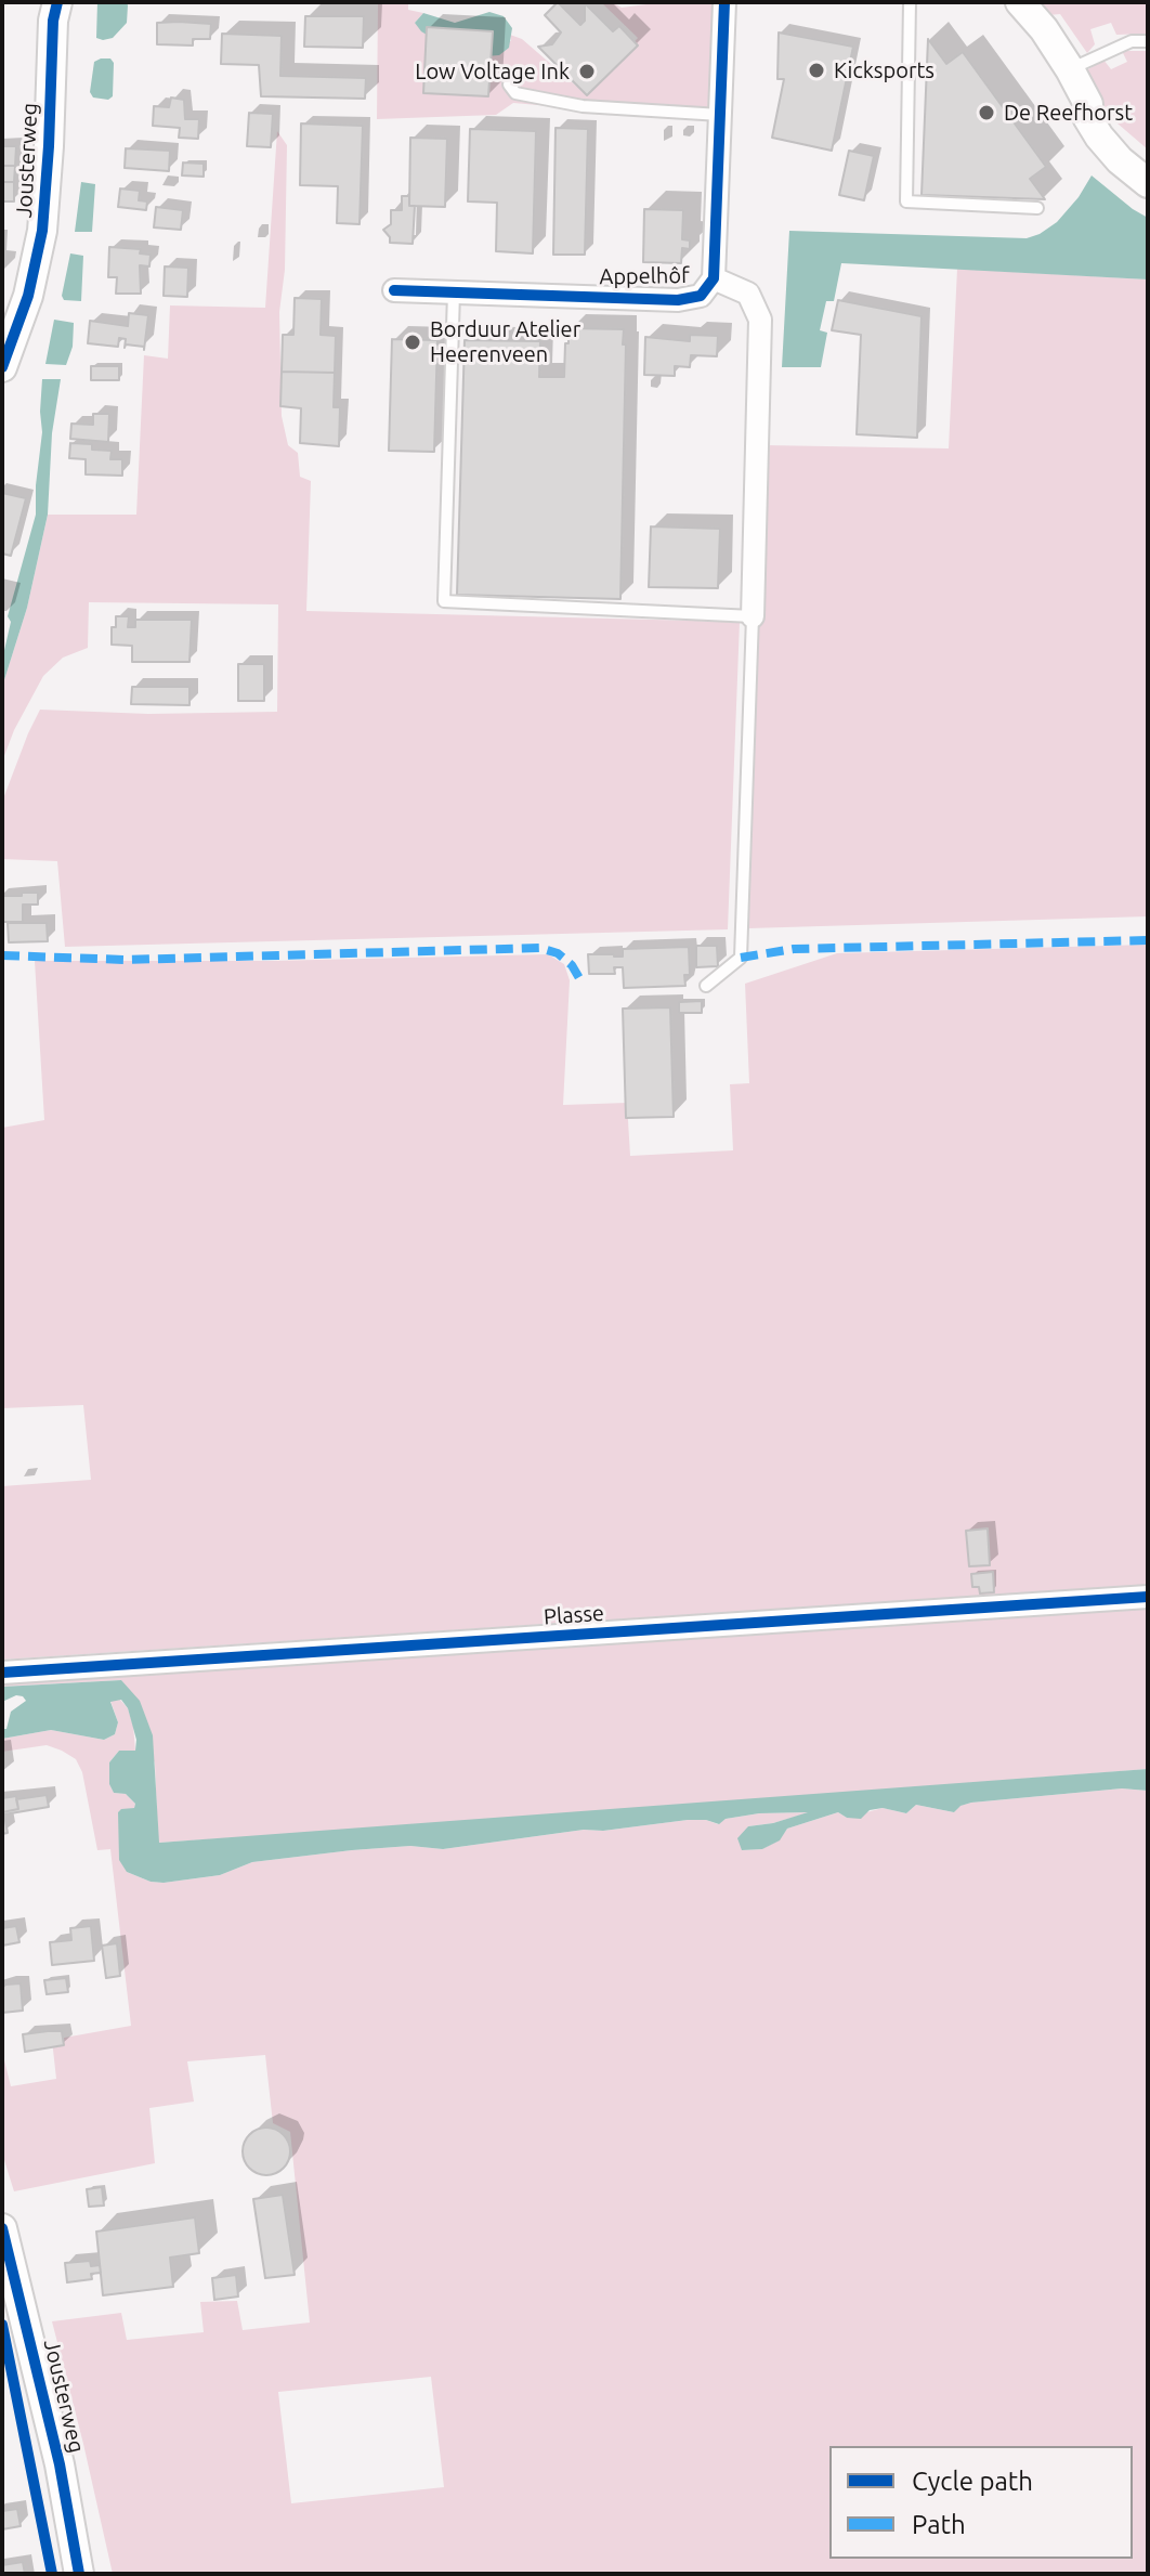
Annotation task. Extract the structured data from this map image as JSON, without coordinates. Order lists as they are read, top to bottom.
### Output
{
  "streets": {
    "street": ["Jousterweg", "Appelhôf", "Plasse"]
  },
  "places": [
    "Kicksports",
    "Low Voltage Ink",
    "De Reefhorst",
    "Borduur Atelier Heerenveen"
  ],
  "legend": ["Cycle path", "Path"]
}
